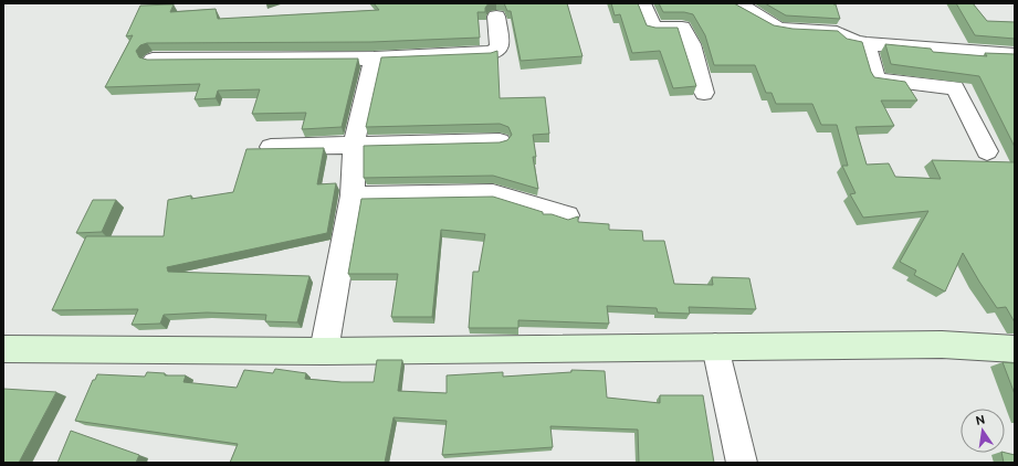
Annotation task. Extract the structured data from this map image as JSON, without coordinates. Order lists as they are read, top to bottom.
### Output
{
  "north": "top"
}
